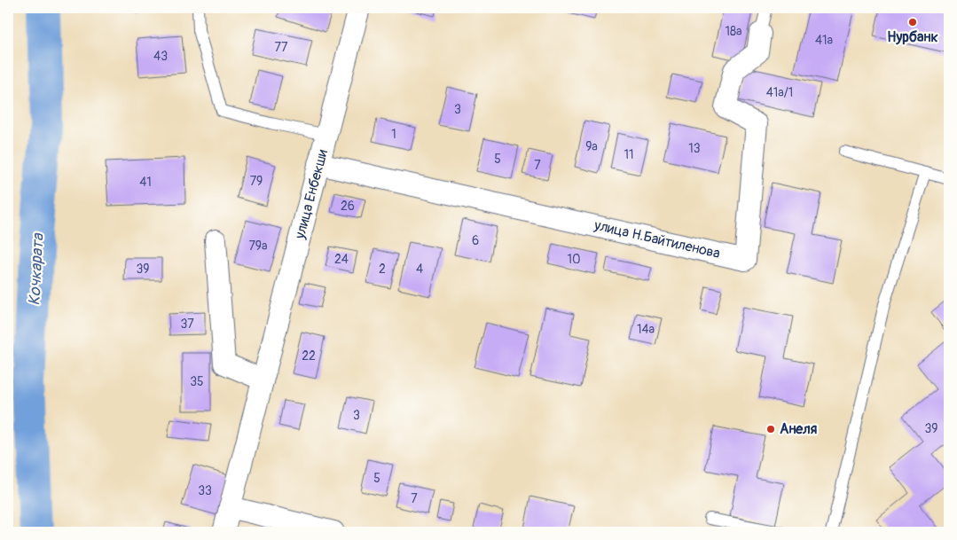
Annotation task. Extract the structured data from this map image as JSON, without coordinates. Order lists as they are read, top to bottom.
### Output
{
  "streets": {
    "street": ["улица Енбекши", "улица Н.Байтиленова"]
  },
  "crossings": [
    ["улица Енбекши", "улица Н.Байтиленова"]
  ],
  "water": ["Кочкарата"],
  "places": ["Нурбанк", "Анеля"],
  "house_numbers": [
    "18а",
    "41а",
    "77",
    "43",
    "41а/1",
    "3",
    "1",
    "9а",
    "13",
    "11",
    "5",
    "7",
    "79",
    "41",
    "26",
    "6",
    "79а",
    "24",
    "10",
    "39",
    "2",
    "4",
    "37",
    "14а",
    "22",
    "35",
    "3",
    "39",
    "5",
    "33",
    "7"
  ]
}
